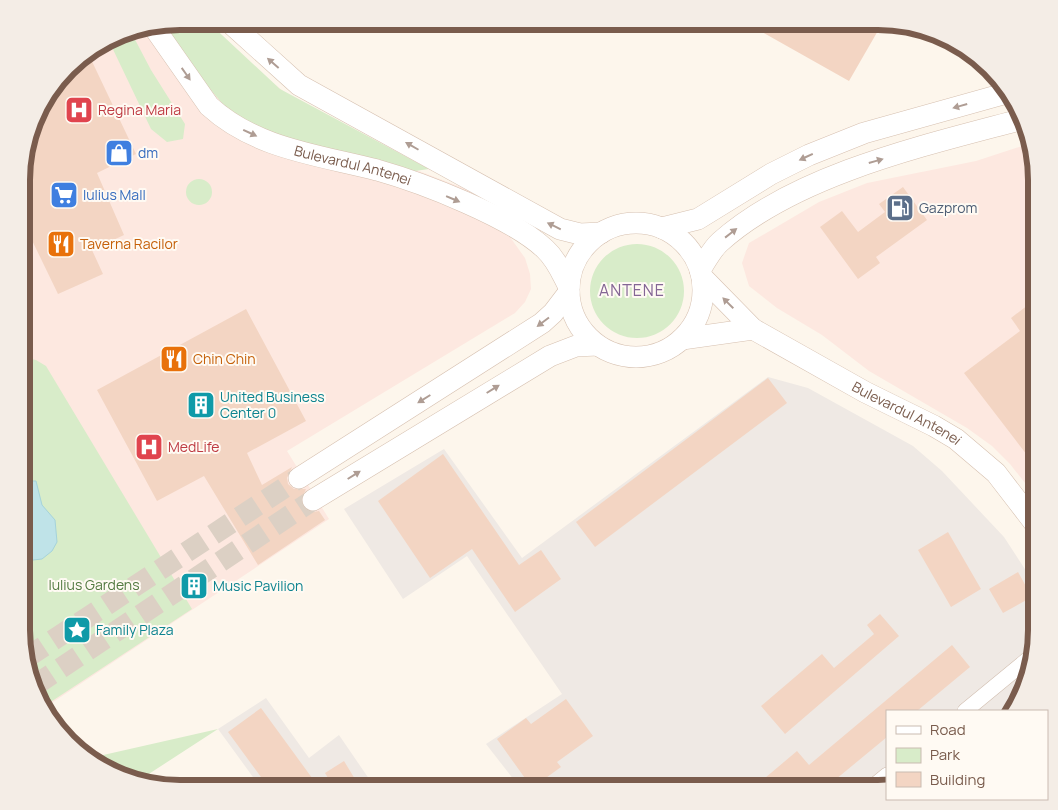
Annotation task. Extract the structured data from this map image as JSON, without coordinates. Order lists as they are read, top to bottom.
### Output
{
  "streets": {
    "main road": ["Bulevardul Antenei"]
  },
  "districts": ["ANTENE"],
  "parks": ["Iulius Gardens"],
  "places": {
    "hospital": ["Regina Maria", "MedLife"],
    "shop": ["dm"],
    "supermarket": ["Iulius Mall"],
    "fuel station": ["Gazprom"],
    "restaurant": ["Taverna Racilor", "Chin Chin"],
    "building": ["United Business Center 0", "Music Pavilion"],
    "place": ["Family Plaza"]
  },
  "legend": ["Road", "Park", "Building"]
}
